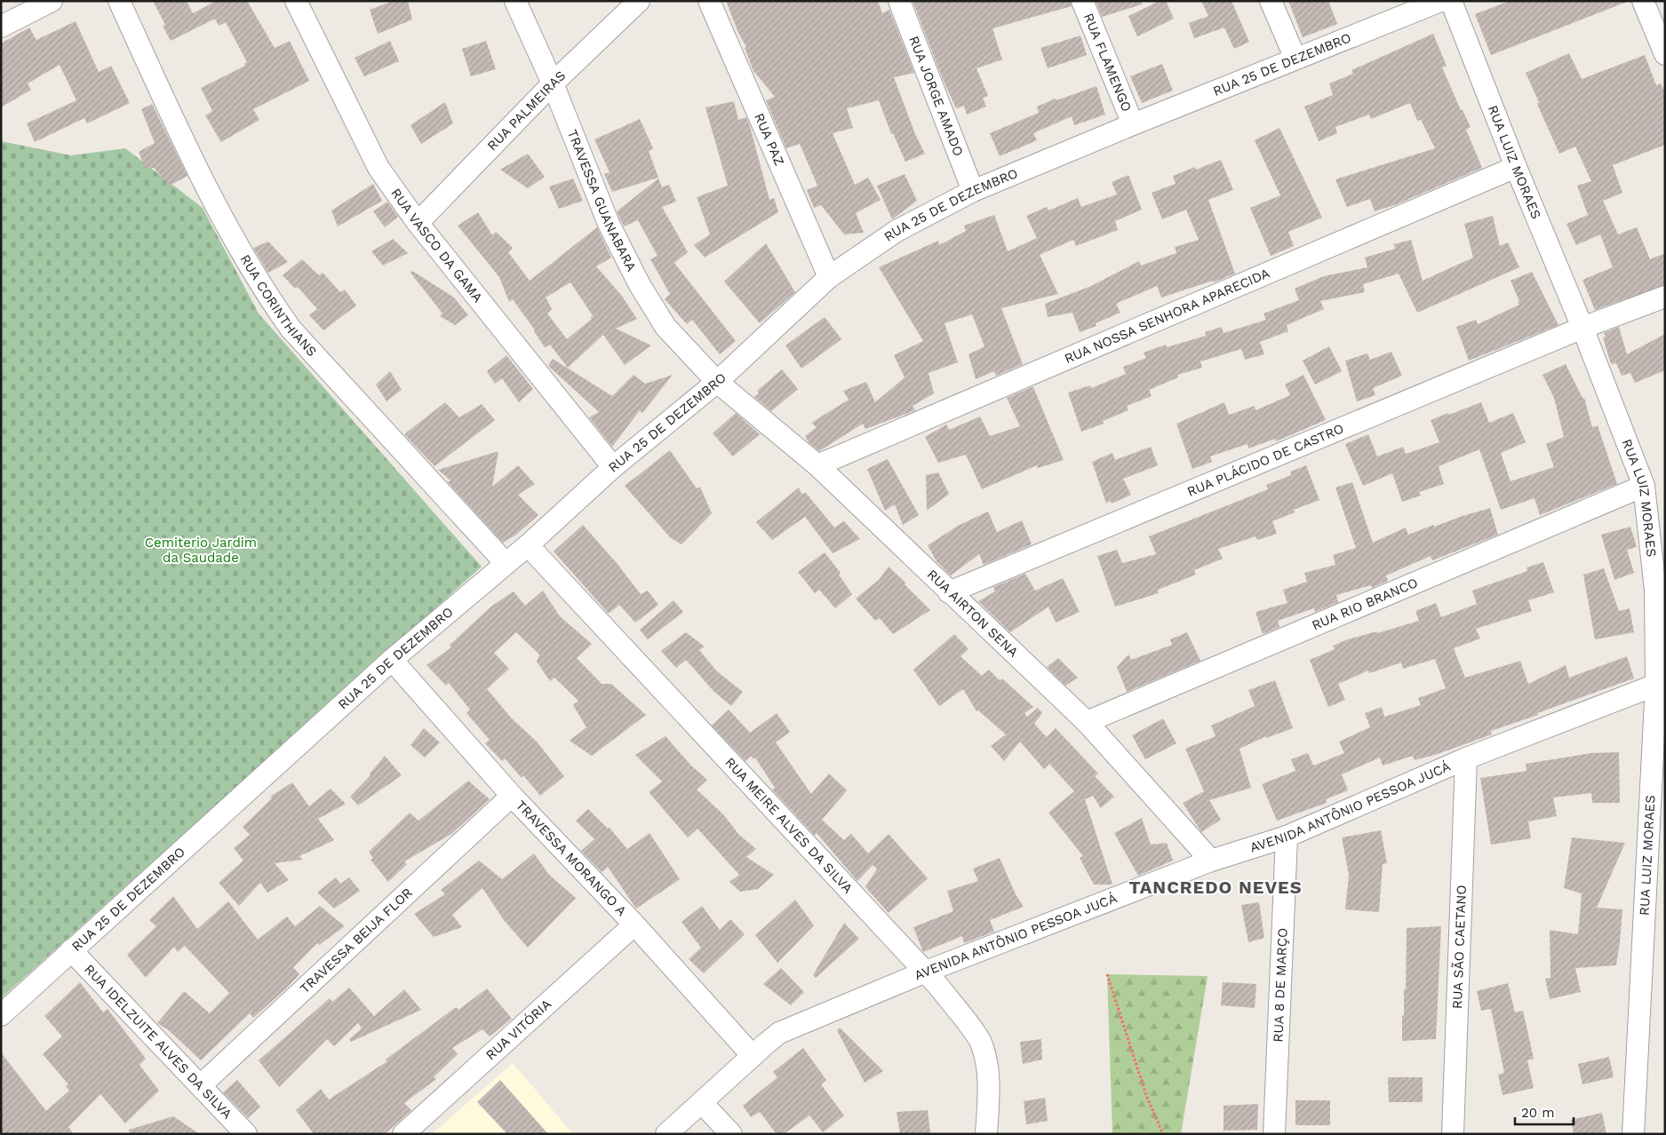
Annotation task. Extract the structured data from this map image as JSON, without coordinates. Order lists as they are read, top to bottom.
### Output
{
  "streets": {
    "street": [
      "RUA FLAMENGO",
      "RUA 25 DE DEZEMBRO",
      "RUA JORGE AMADO",
      "RUA PALMEIRAS",
      "RUA PAZ",
      "RUA LUIZ MORAES",
      "TRAVESSA GUANABARA",
      "RUA VASCO DA GAMA",
      "RUA CORINTHIANS",
      "RUA NOSSA SENHORA APARECIDA",
      "RUA PLÁCIDO DE CASTRO",
      "RUA RIO BRANCO",
      "RUA AIRTON SENA",
      "AVENIDA ANTÔNIO PESSOA JUCÁ",
      "RUA MEIRE ALVES DA SILVA",
      "TRAVESSA MORANGO A",
      "TRAVESSA BEIJA FLOR",
      "RUA SÃO CAETANO",
      "RUA 8 DE MARÇO",
      "RUA VITÓRIA",
      "RUA IDELZUITE ALVES DA SILVA"
    ]
  },
  "crossings": [
    ["RUA FLAMENGO", "RUA 25 DE DEZEMBRO"],
    ["RUA 25 DE DEZEMBRO", "RUA JORGE AMADO"],
    ["RUA 25 DE DEZEMBRO", "RUA PAZ"],
    ["RUA 25 DE DEZEMBRO", "TRAVESSA GUANABARA"],
    ["RUA 25 DE DEZEMBRO", "RUA VASCO DA GAMA"],
    ["RUA 25 DE DEZEMBRO", "RUA CORINTHIANS"],
    ["RUA 25 DE DEZEMBRO", "RUA AIRTON SENA"],
    ["RUA 25 DE DEZEMBRO", "RUA MEIRE ALVES DA SILVA"],
    ["RUA 25 DE DEZEMBRO", "TRAVESSA MORANGO A"],
    ["RUA 25 DE DEZEMBRO", "RUA IDELZUITE ALVES DA SILVA"],
    ["RUA PALMEIRAS", "TRAVESSA GUANABARA"],
    ["RUA PALMEIRAS", "RUA VASCO DA GAMA"],
    ["RUA LUIZ MORAES", "RUA NOSSA SENHORA APARECIDA"],
    ["RUA LUIZ MORAES", "RUA PLÁCIDO DE CASTRO"],
    ["RUA LUIZ MORAES", "RUA RIO BRANCO"],
    ["RUA LUIZ MORAES", "AVENIDA ANTÔNIO PESSOA JUCÁ"],
    ["TRAVESSA GUANABARA", "RUA AIRTON SENA"],
    ["RUA NOSSA SENHORA APARECIDA", "RUA AIRTON SENA"],
    ["RUA PLÁCIDO DE CASTRO", "RUA AIRTON SENA"],
    ["RUA RIO BRANCO", "RUA AIRTON SENA"],
    ["RUA AIRTON SENA", "AVENIDA ANTÔNIO PESSOA JUCÁ"],
    ["AVENIDA ANTÔNIO PESSOA JUCÁ", "RUA MEIRE ALVES DA SILVA"],
    ["AVENIDA ANTÔNIO PESSOA JUCÁ", "TRAVESSA MORANGO A"],
    ["AVENIDA ANTÔNIO PESSOA JUCÁ", "RUA SÃO CAETANO"],
    ["AVENIDA ANTÔNIO PESSOA JUCÁ", "RUA 8 DE MARÇO"],
    ["TRAVESSA MORANGO A", "TRAVESSA BEIJA FLOR"],
    ["TRAVESSA MORANGO A", "RUA VITÓRIA"],
    ["TRAVESSA BEIJA FLOR", "RUA IDELZUITE ALVES DA SILVA"]
  ],
  "districts": ["TANCREDO NEVES"],
  "parks": ["Cemiterio Jardim da Saudade"],
  "scale_bar": "20 m"
}
